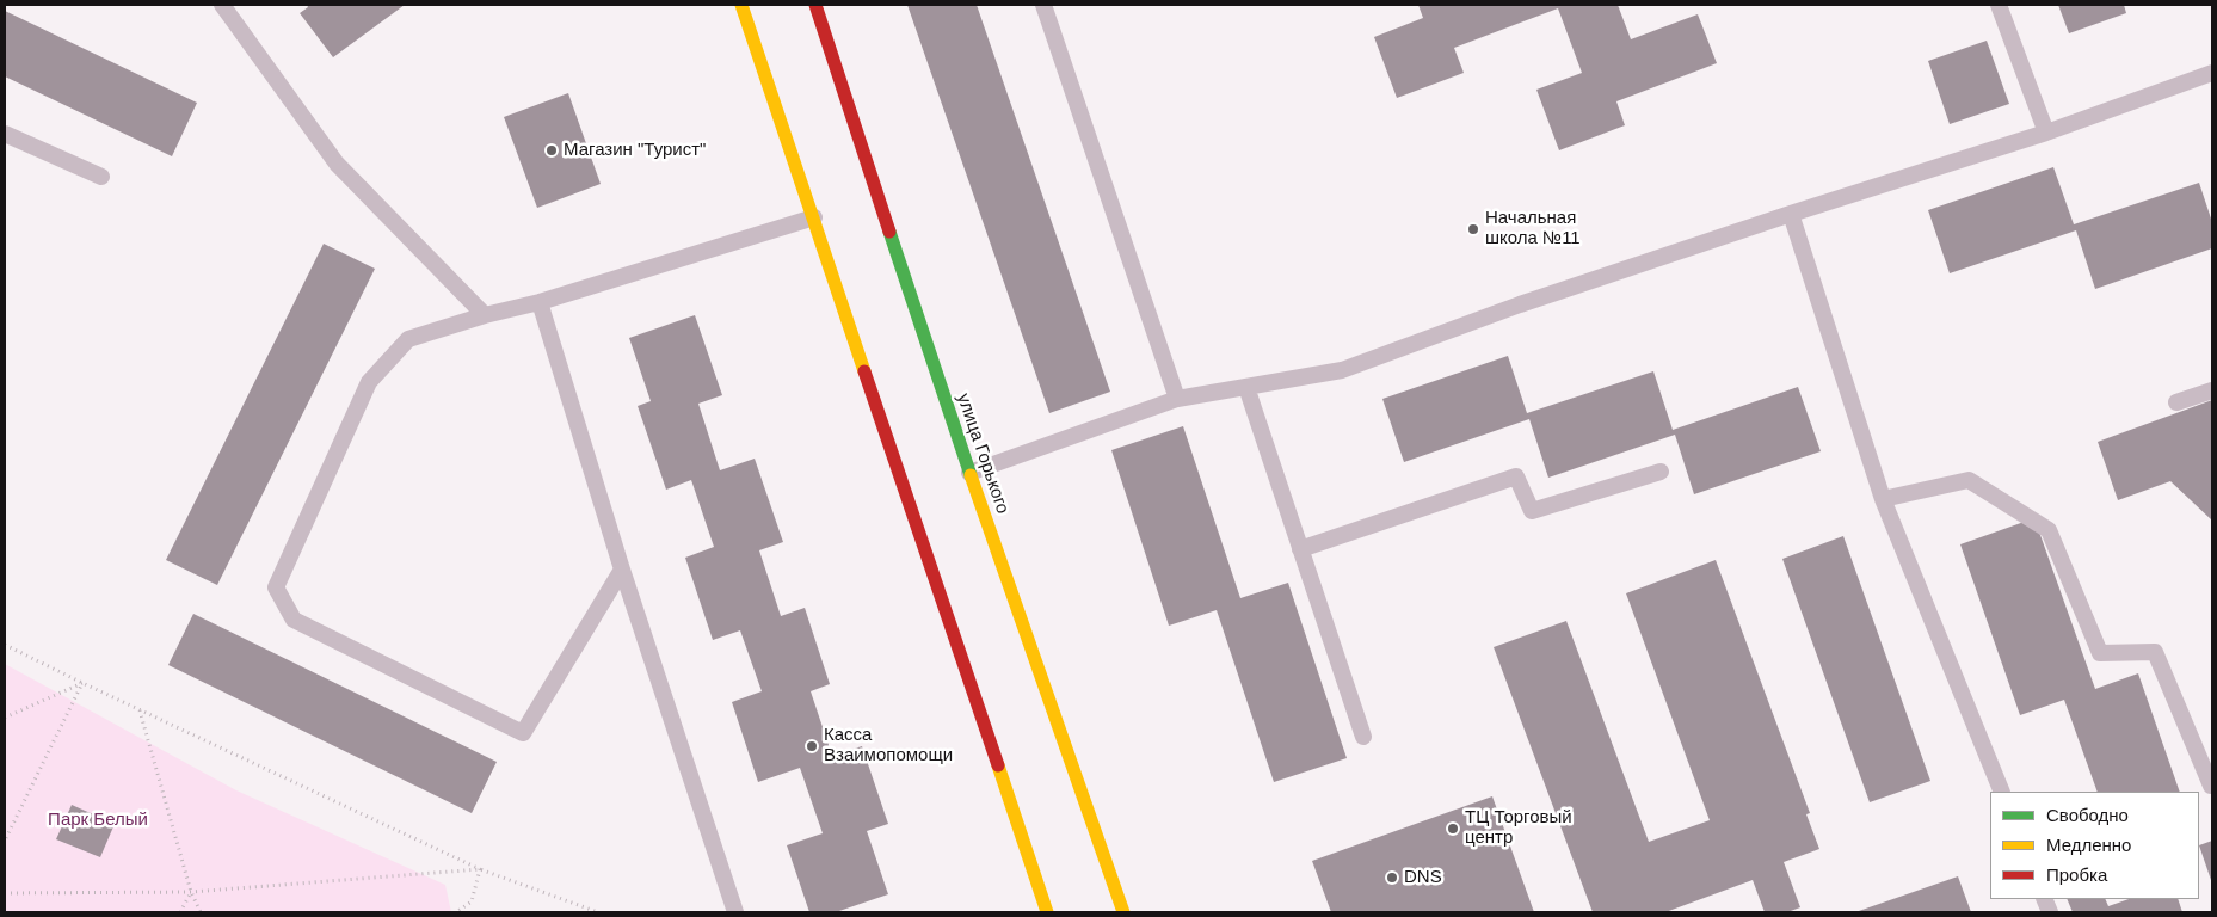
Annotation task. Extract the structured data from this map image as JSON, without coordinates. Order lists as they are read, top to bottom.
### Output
{
  "streets": {
    "main road": ["улица Горького"]
  },
  "parks": ["Парк Белый"],
  "places": [
    "Магазин \"Турист\"",
    "Начальная школа №11",
    "Касса Взаимопомощи",
    "ТЦ Торговый центр",
    "DNS"
  ],
  "legend": ["Свободно", "Медленно", "Пробка"]
}
